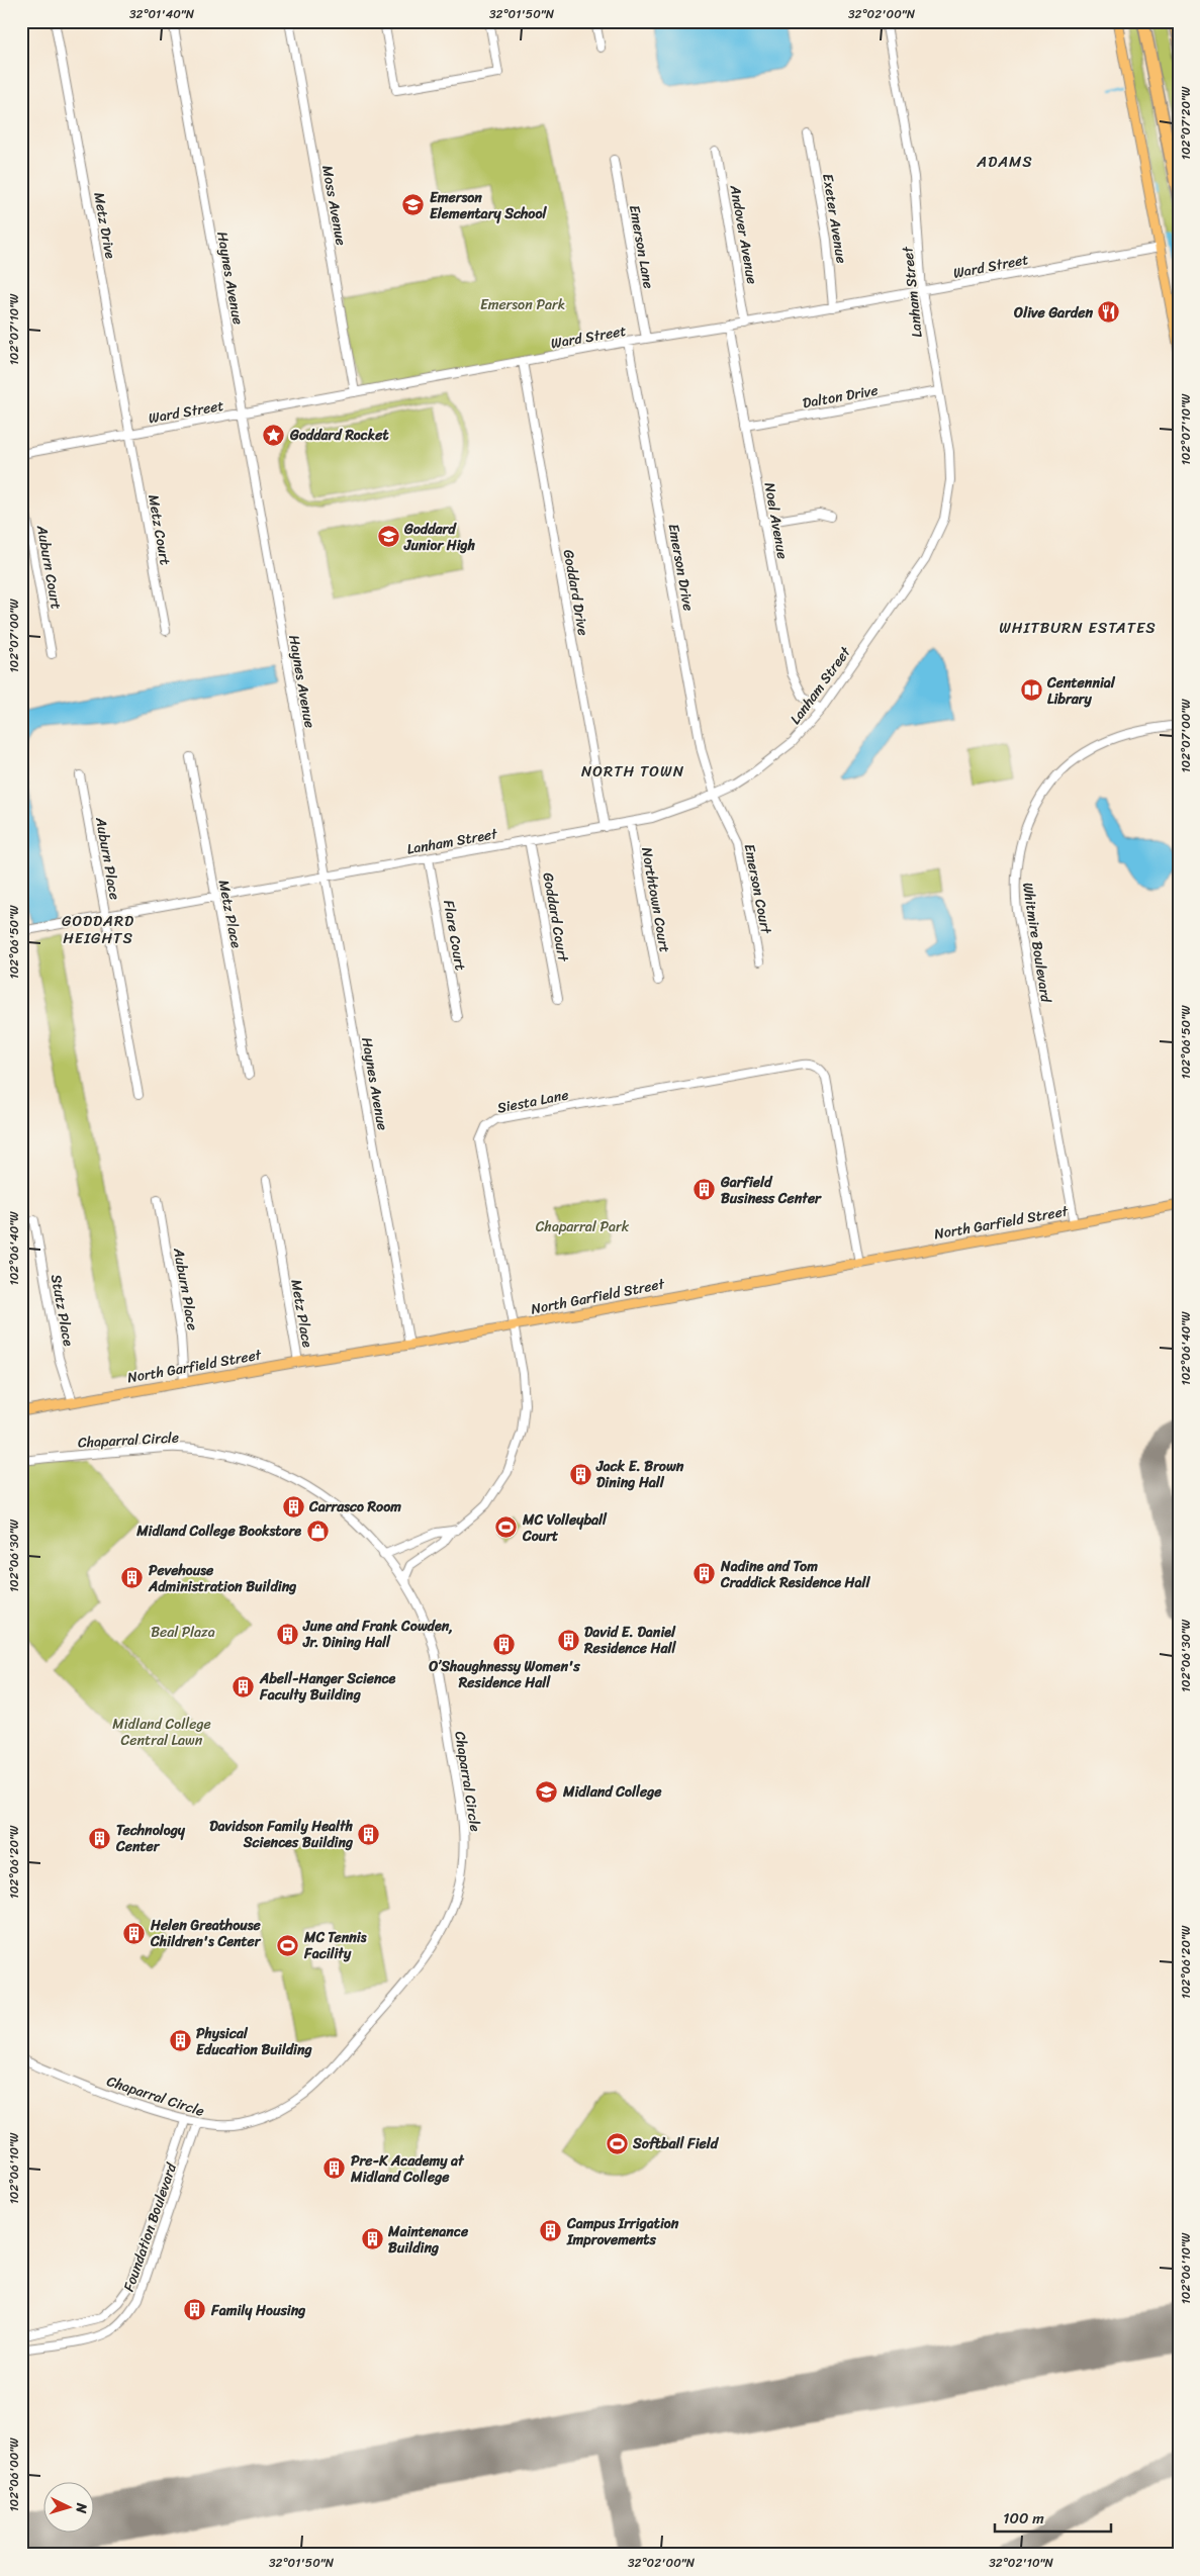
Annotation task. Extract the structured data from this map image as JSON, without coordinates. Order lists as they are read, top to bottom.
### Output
{
  "streets": {
    "main road": ["North Garfield Street"],
    "street": [
      "Moss Avenue",
      "Exeter Avenue",
      "Metz Drive",
      "Andover Avenue",
      "Emerson Lane",
      "Ward Street",
      "Haynes Avenue",
      "Lanham Street",
      "Dalton Drive",
      "Noel Avenue",
      "Metz Court",
      "Auburn Court",
      "Emerson Drive",
      "Goddard Drive",
      "Auburn Place",
      "Emerson Court",
      "Northtown Court",
      "Metz Place",
      "Goddard Court",
      "Flare Court",
      "Whitmire Boulevard",
      "Siesta Lane",
      "Stutz Place",
      "Chaparral Circle",
      "Foundation Boulevard"
    ]
  },
  "crossings": [
    ["Moss Avenue", "Ward Street"],
    ["Exeter Avenue", "Ward Street"],
    ["Metz Drive", "Ward Street"],
    ["Metz Drive", "Metz Court"],
    ["Andover Avenue", "Ward Street"],
    ["Emerson Lane", "Ward Street"],
    ["Ward Street", "Haynes Avenue"],
    ["Ward Street", "Lanham Street"],
    ["Ward Street", "Noel Avenue"],
    ["Ward Street", "Metz Court"],
    ["Ward Street", "Emerson Drive"],
    ["Ward Street", "Goddard Drive"],
    ["Haynes Avenue", "Lanham Street"],
    ["Haynes Avenue", "North Garfield Street"],
    ["Lanham Street", "Dalton Drive"],
    ["Lanham Street", "Noel Avenue"],
    ["Lanham Street", "Emerson Drive"],
    ["Lanham Street", "Goddard Drive"],
    ["Lanham Street", "Auburn Place"],
    ["Lanham Street", "Emerson Court"],
    ["Lanham Street", "Northtown Court"],
    ["Lanham Street", "Metz Place"],
    ["Lanham Street", "Goddard Court"],
    ["Lanham Street", "Flare Court"],
    ["Dalton Drive", "Noel Avenue"],
    ["Emerson Drive", "Emerson Court"],
    ["Auburn Place", "North Garfield Street"],
    ["Metz Place", "North Garfield Street"],
    ["Whitmire Boulevard", "North Garfield Street"],
    ["Siesta Lane", "North Garfield Street"],
    ["Siesta Lane", "Chaparral Circle"],
    ["North Garfield Street", "Stutz Place"],
    ["Chaparral Circle", "Foundation Boulevard"]
  ],
  "districts": [
    "ADAMS",
    "WHITBURN ESTATES",
    "NORTH TOWN",
    "GODDARD HEIGHTS"
  ],
  "parks": [
    "Emerson Park",
    "Chaparral Park",
    "Beal Plaza",
    "Midland College Central Lawn"
  ],
  "places": {
    "school or university": ["Emerson Elementary School", "Goddard Junior High", "Midland College"],
    "restaurant": ["Olive Garden"],
    "place": ["Goddard Rocket"],
    "library": ["Centennial Library"],
    "building": [
      "Garfield Business Center",
      "Jack E. Brown Dining Hall",
      "Carrasco Room",
      "Nadine and Tom Craddick Residence Hall",
      "Pevehouse Administration Building",
      "June and Frank Cowden, Jr. Dining Hall",
      "David E. Daniel Residence Hall",
      "O’Shaughnessy Women's Residence Hall",
      "Abell-Hanger Science Faculty Building",
      "Davidson Family Health Sciences Building",
      "Technology Center",
      "Helen Greathouse Children's Center",
      "Physical Education Building",
      "Pre-K Academy at Midland College",
      "Campus Irrigation Improvements",
      "Maintenance Building",
      "Family Housing"
    ],
    "sports": ["MC Volleyball Court", "MC Tennis Facility", "Softball Field"],
    "shop": ["Midland College Bookstore"]
  },
  "scale_bar": "100 m",
  "north": "right",
  "coordinates": [
    "32°01'40\"N",
    "32°01'50\"N",
    "32°02'00\"N",
    "102°07'20\"W",
    "102°07'10\"W",
    "102°07'00\"W",
    "102°06'50\"W",
    "102°06'40\"W",
    "102°06'30\"W",
    "102°06'20\"W",
    "102°06'10\"W",
    "102°06'00\"W",
    "32°02'10\"N"
  ]
}
